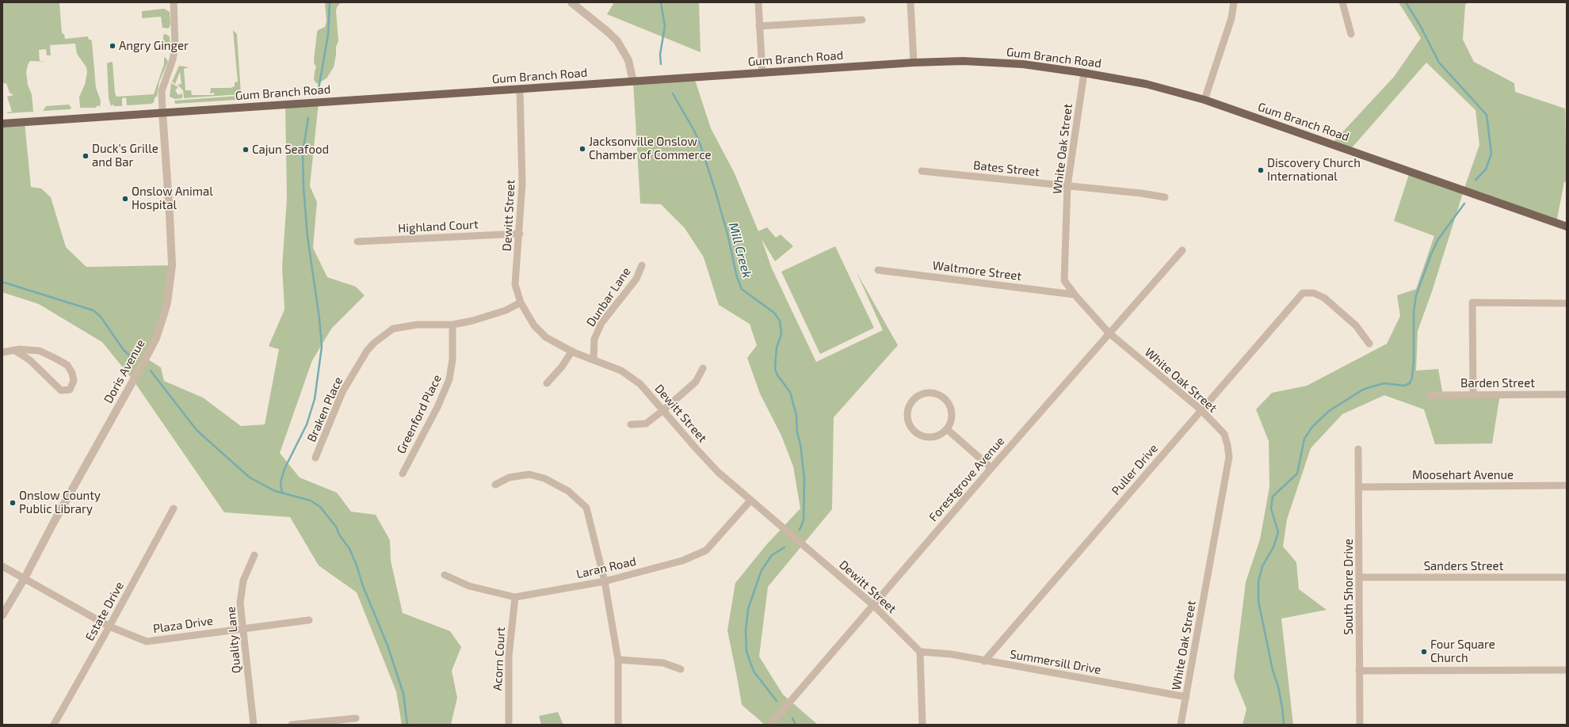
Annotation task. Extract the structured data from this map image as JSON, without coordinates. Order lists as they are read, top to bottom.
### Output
{
  "streets": {
    "main road": ["Gum Branch Road"],
    "street": [
      "White Oak Street",
      "Bates Street",
      "Dewitt Street",
      "Highland Court",
      "Waltmore Street",
      "Dunbar Lane",
      "Doris Avenue",
      "Barden Street",
      "Braken Place",
      "Greenford Place",
      "Puller Drive",
      "Moosehart Avenue",
      "Forestgrove Avenue",
      "Sanders Street",
      "Laran Road",
      "South Shore Drive",
      "Estate Drive",
      "Plaza Drive",
      "Quality Lane",
      "Acorn Court",
      "Summersill Drive"
    ]
  },
  "crossings": [
    ["Gum Branch Road", "White Oak Street"],
    ["Gum Branch Road", "Dewitt Street"],
    ["Gum Branch Road", "Doris Avenue"],
    ["White Oak Street", "Bates Street"],
    ["White Oak Street", "Waltmore Street"],
    ["White Oak Street", "Puller Drive"],
    ["White Oak Street", "Forestgrove Avenue"],
    ["White Oak Street", "Summersill Drive"],
    ["Dewitt Street", "Highland Court"],
    ["Dewitt Street", "Dunbar Lane"],
    ["Dewitt Street", "Braken Place"],
    ["Dewitt Street", "Forestgrove Avenue"],
    ["Dewitt Street", "Laran Road"],
    ["Dewitt Street", "Summersill Drive"],
    ["Doris Avenue", "Plaza Drive"],
    ["Braken Place", "Greenford Place"],
    ["Puller Drive", "Summersill Drive"],
    ["Moosehart Avenue", "South Shore Drive"],
    ["Sanders Street", "South Shore Drive"],
    ["Laran Road", "Acorn Court"],
    ["Estate Drive", "Plaza Drive"],
    ["Plaza Drive", "Quality Lane"]
  ],
  "water": ["Mill Creek"],
  "places": [
    "Angry Ginger",
    "Jacksonville Onslow Chamber of Commerce",
    "Cajun Seafood",
    "Duck's Grille and Bar",
    "Discovery Church International",
    "Onslow Animal Hospital",
    "Onslow County Public Library",
    "Four Square Church"
  ]
}
